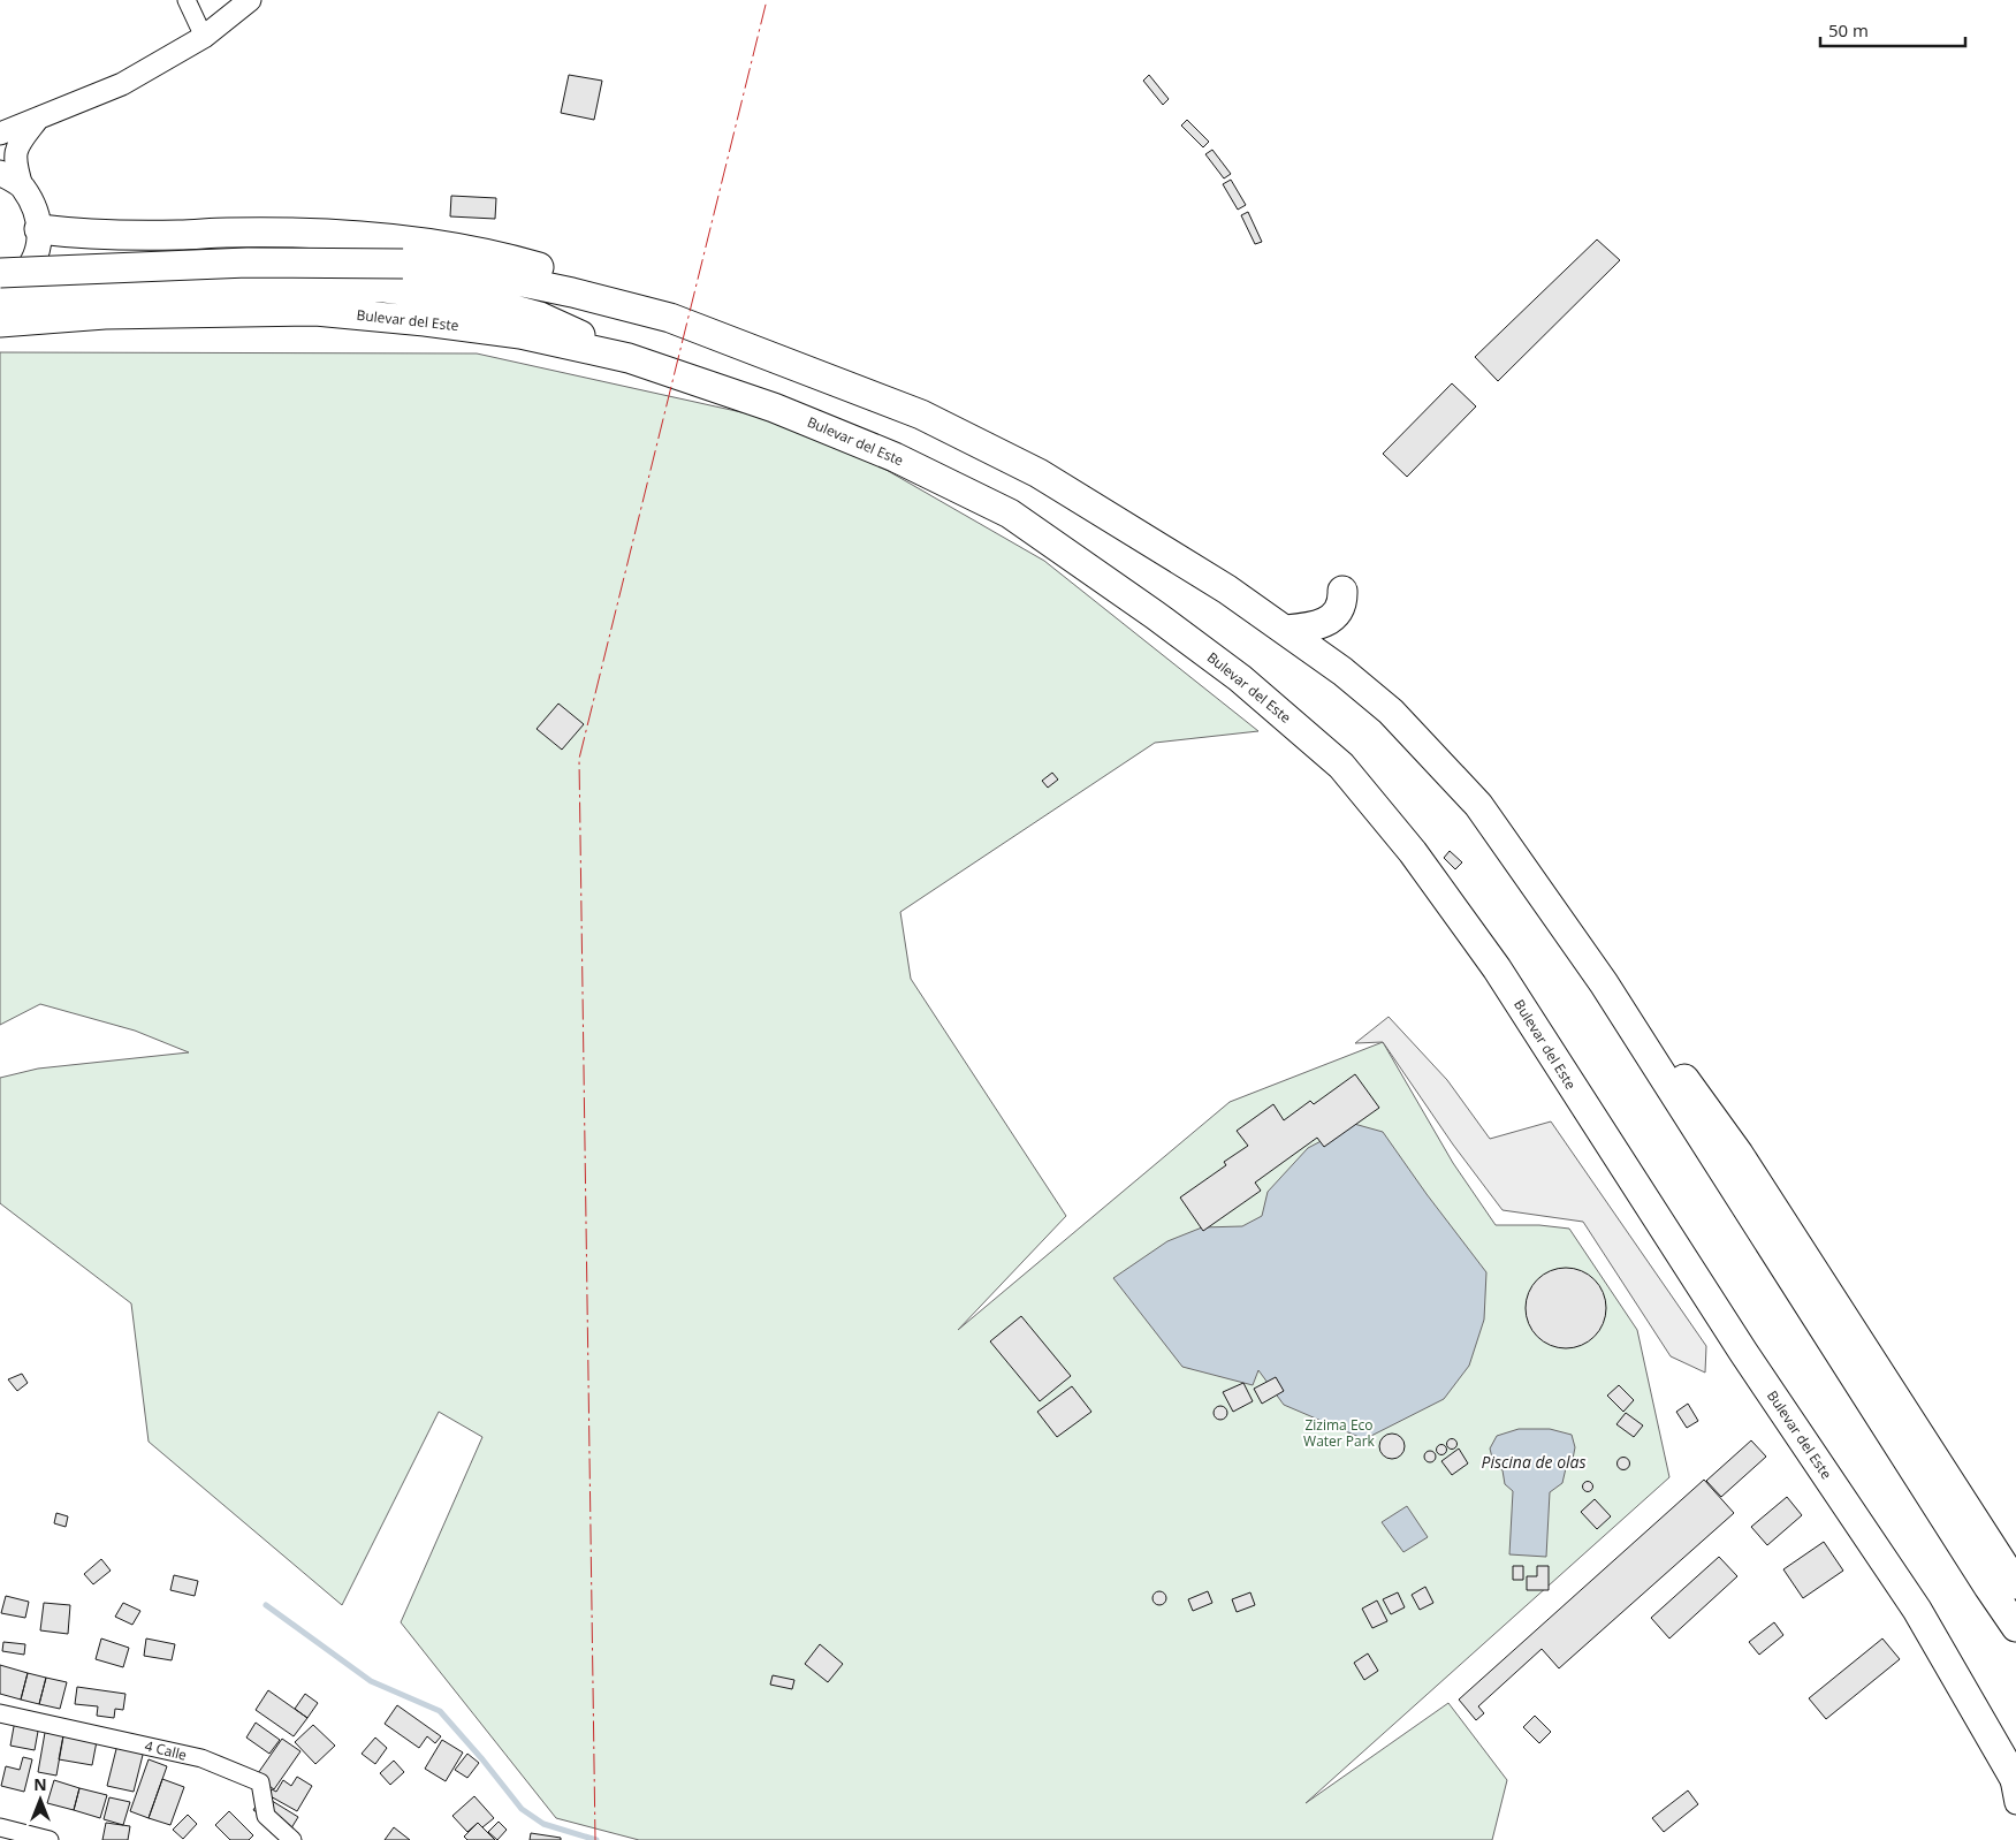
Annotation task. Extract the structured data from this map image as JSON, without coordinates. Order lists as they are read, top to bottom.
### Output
{
  "streets": {
    "highway": ["Bulevar del Este"],
    "street": ["4 Calle"]
  },
  "water": ["Piscina de olas"],
  "parks": ["Zizima Eco Water Park"],
  "scale_bar": "50 m",
  "north": "top"
}
